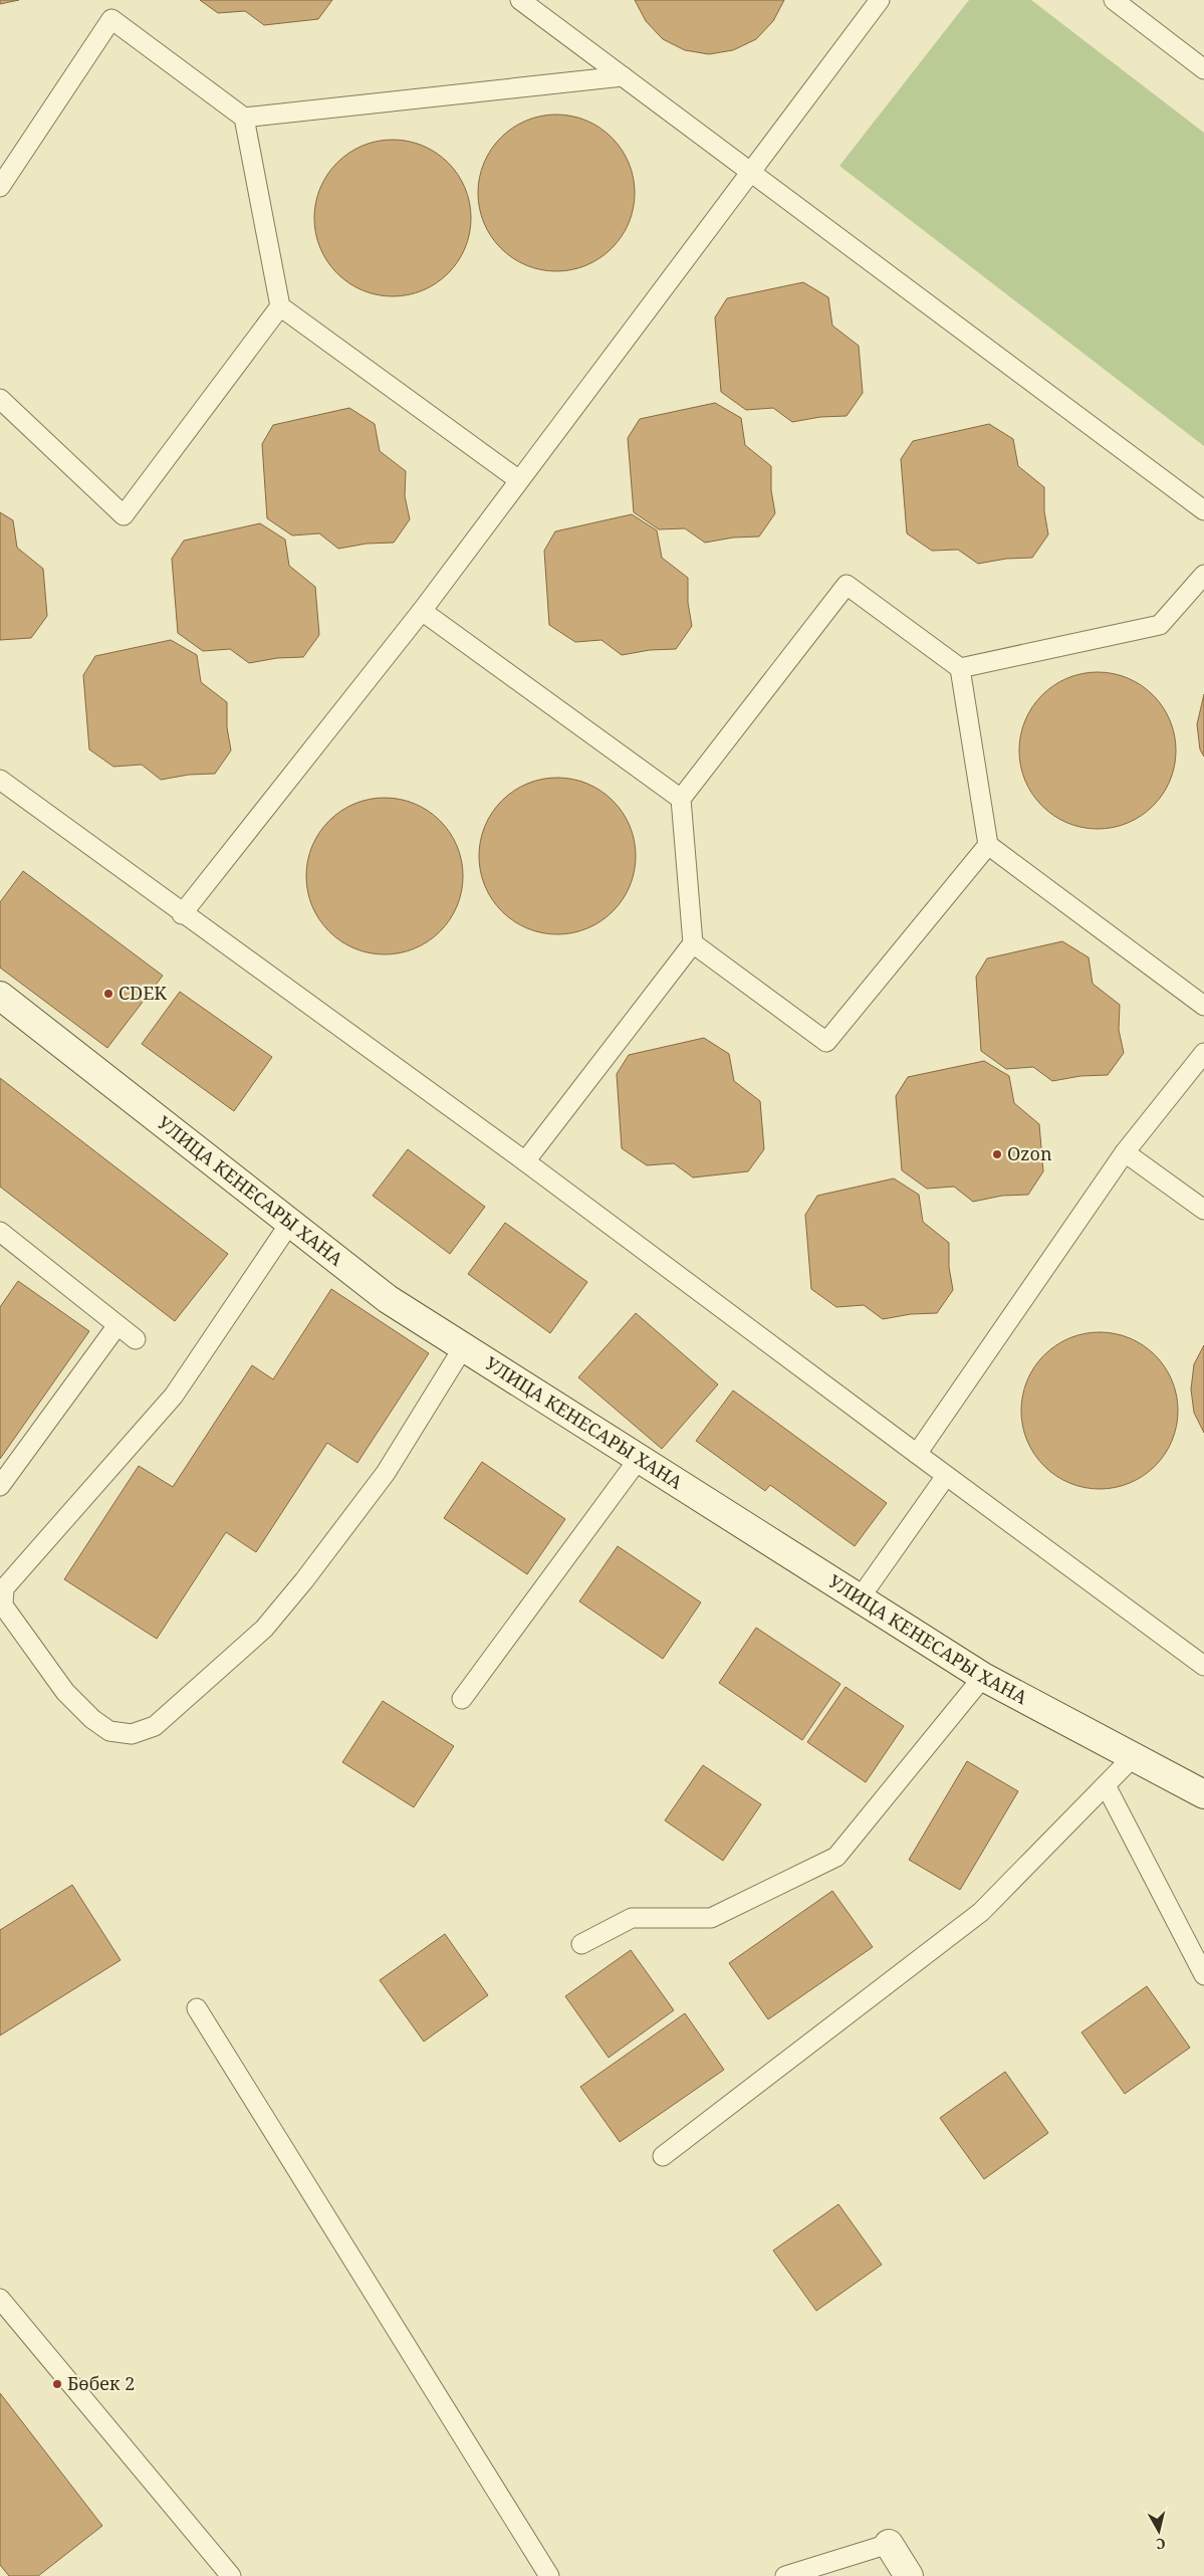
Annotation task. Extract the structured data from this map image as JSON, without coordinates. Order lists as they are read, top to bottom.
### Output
{
  "streets": {
    "street": ["УЛИЦА КЕНЕСАРЫ ХАНА"]
  },
  "places": ["CDEK", "Ozon", "Бөбек 2"],
  "north": "bottom"
}
